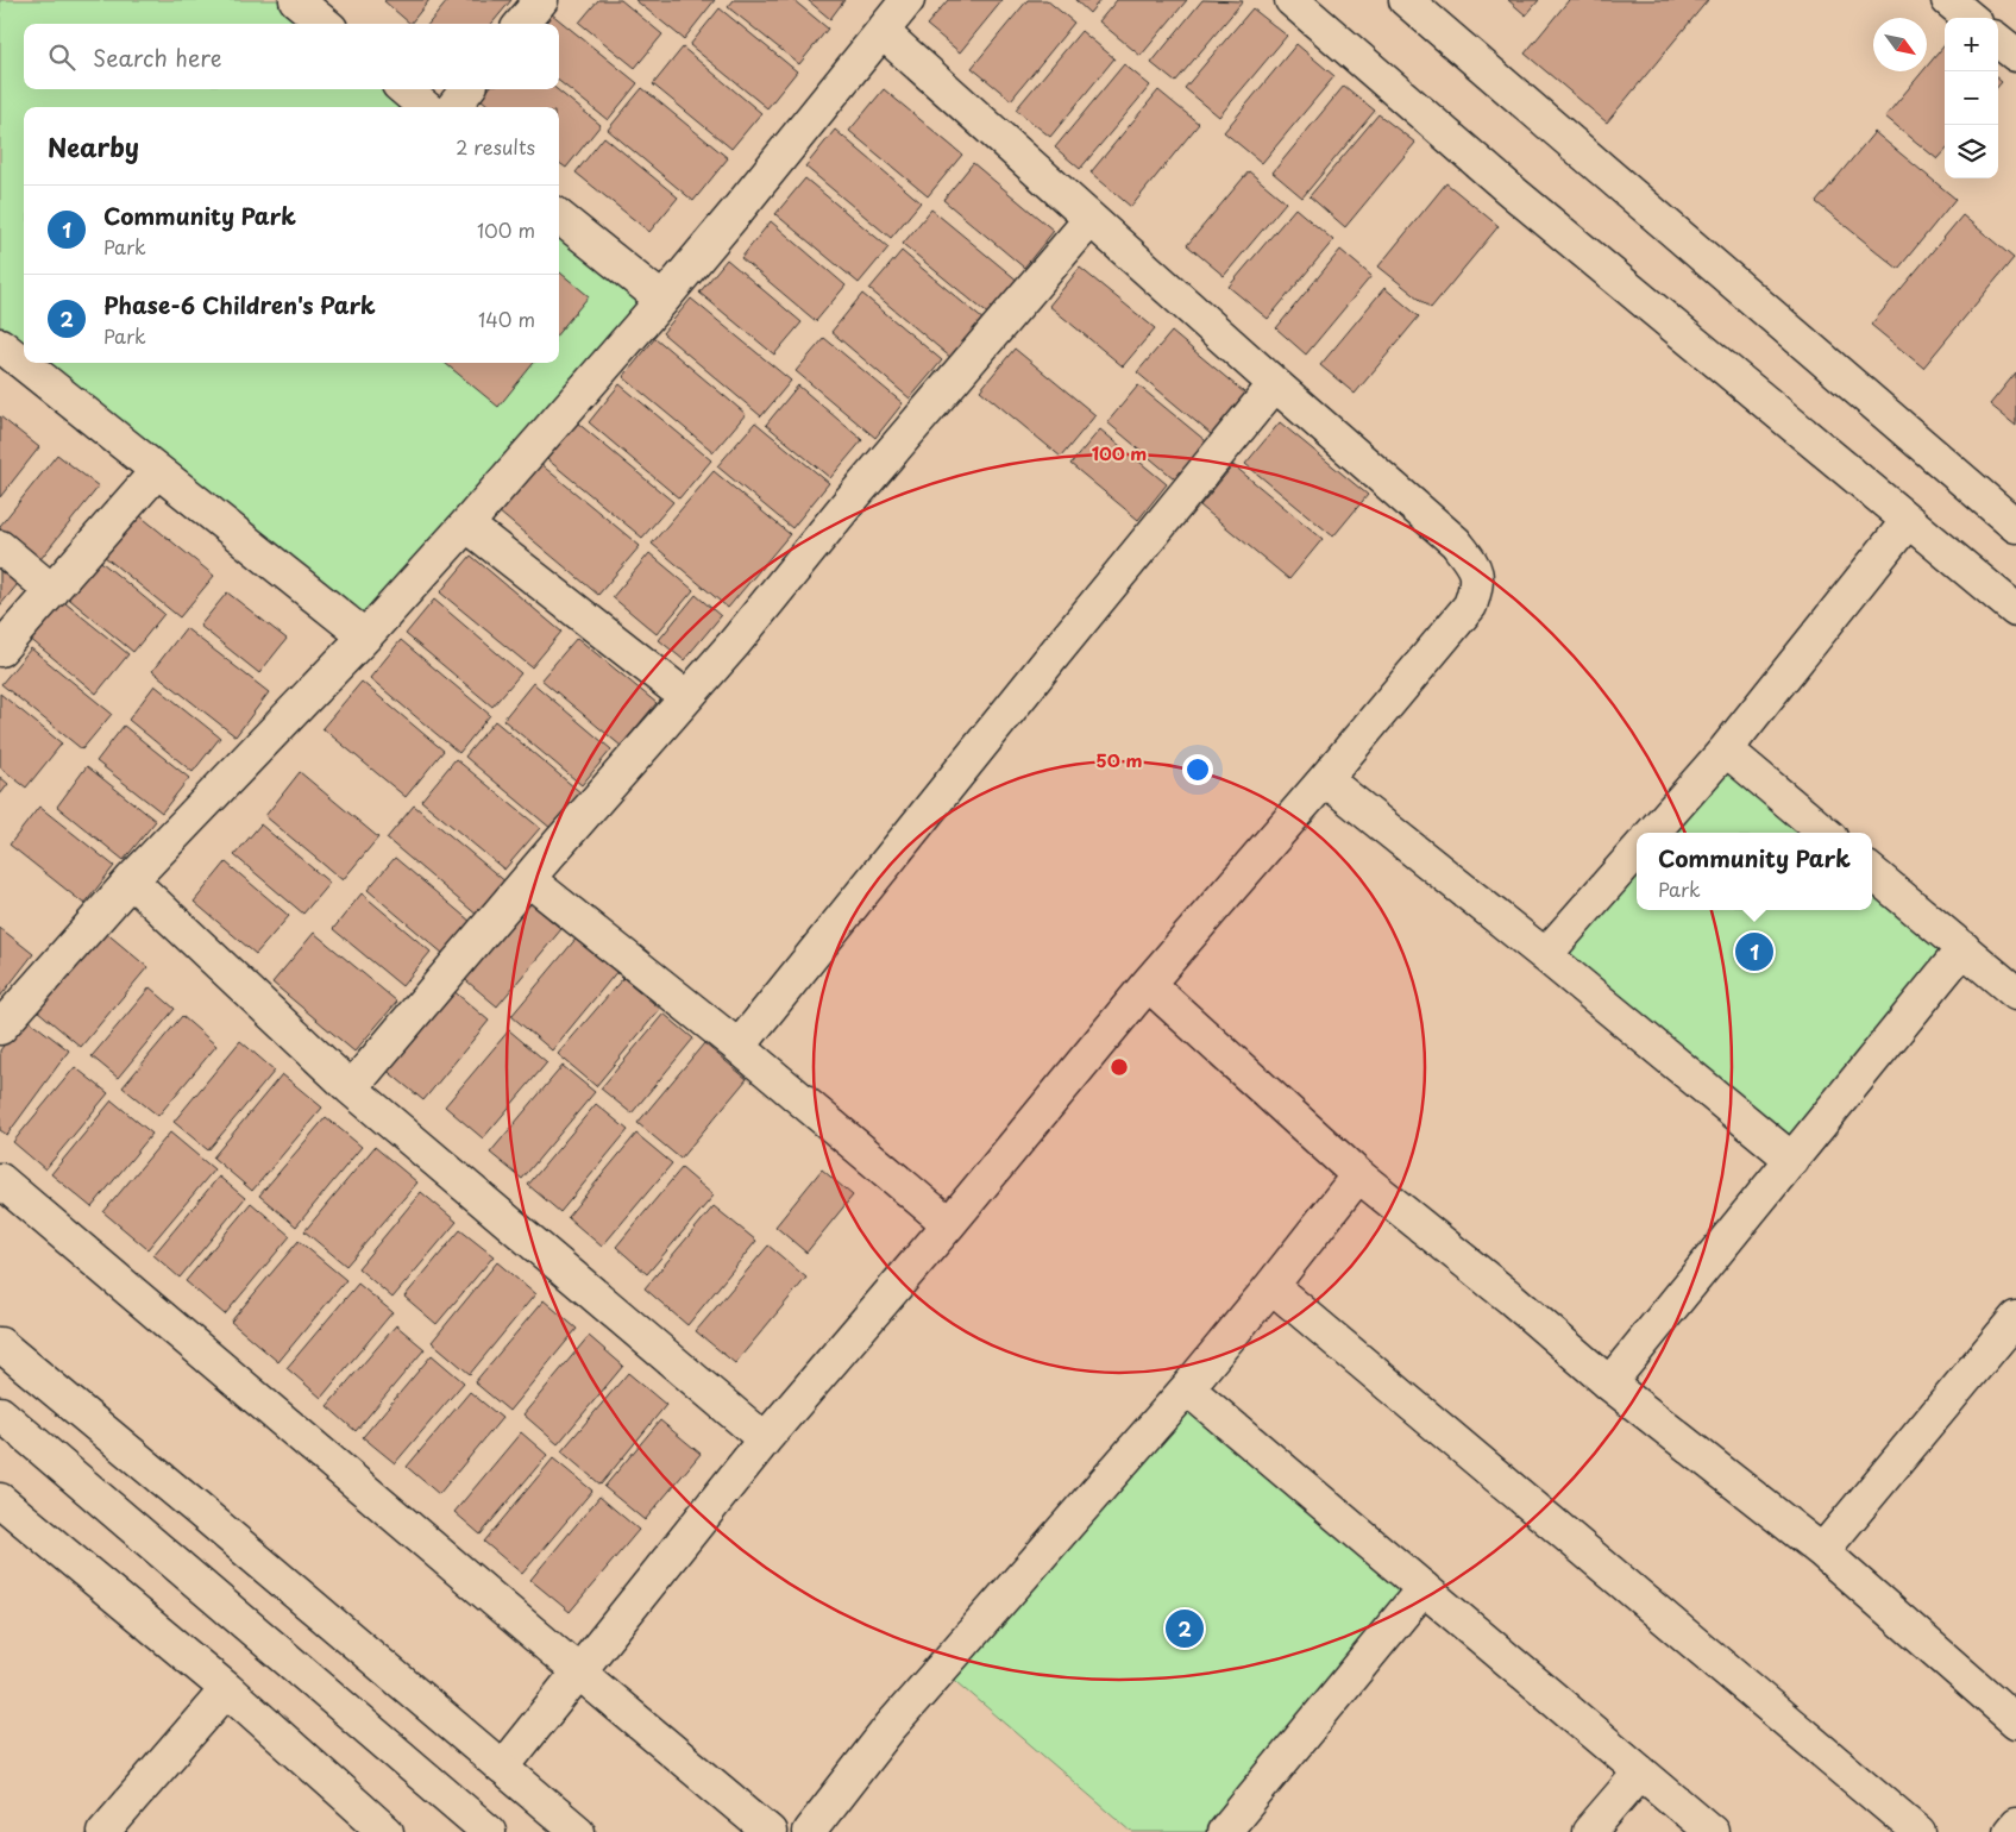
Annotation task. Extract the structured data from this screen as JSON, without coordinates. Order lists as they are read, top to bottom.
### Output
{
  "north": "bottom right",
  "page": {
    "map_buttons": ["+", "−"],
    "search": "Search here",
    "heading": ["Nearby", "2 results"],
    "list": [
      {
        "mark": "1",
        "name": "Community Park",
        "note": "Park",
        "value": "100 m"
      },
      {
        "mark": "2",
        "name": "Phase-6 Children's Park",
        "note": "Park",
        "value": "140 m"
      }
    ],
    "popup": ["Community Park", "Park"],
    "pins": ["1", "2"]
  },
  "rings": ["100 m", "50 m"]
}
